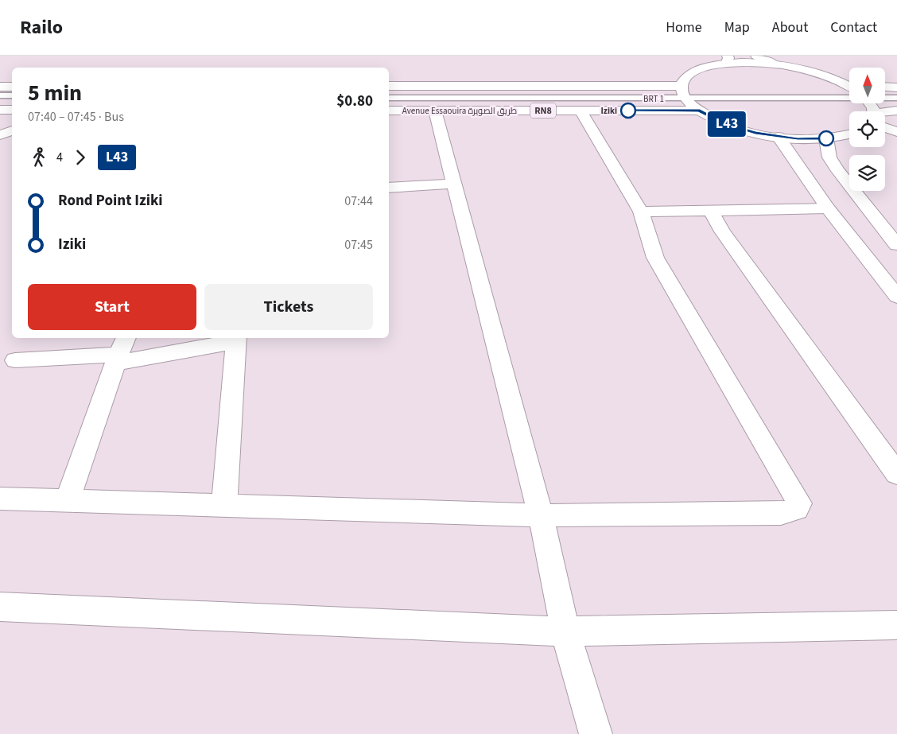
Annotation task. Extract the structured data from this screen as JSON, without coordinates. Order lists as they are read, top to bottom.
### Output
{
  "streets": {
    "street": ["Avenue Essaouira طريق الصويرة", "RN8"],
    "lane": ["BRT 1"]
  },
  "crossings": [
    ["BRT 1", "RN8"],
    ["Avenue Essaouira طريق الصويرة", "RN8"]
  ],
  "places": ["Iziki"],
  "lines": ["bus line L43"],
  "north": "top",
  "page": {
    "header": "Railo",
    "nav": [
      "Home",
      "Map",
      "About",
      "Contact"
    ],
    "on_map": "L43",
    "heading": ["5 min", "07:40 – 07:45 · Bus", "$0.80"],
    "legs": ["4", "L43"],
    "list": [
      {
        "name": "Rond Point Iziki",
        "value": "07:44"
      },
      {
        "name": "Iziki",
        "value": "07:45"
      }
    ],
    "buttons": ["Start", "Tickets"]
  }
}
